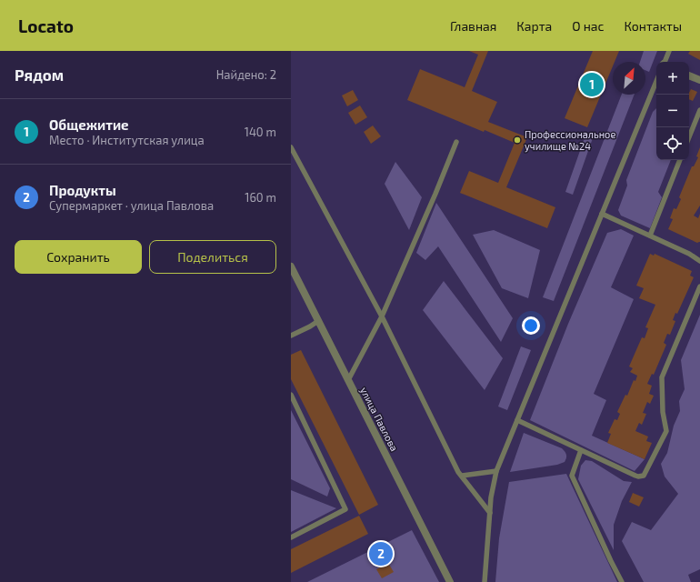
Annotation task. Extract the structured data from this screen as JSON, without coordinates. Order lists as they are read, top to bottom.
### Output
{
  "streets": {
    "street": ["улица Павлова"]
  },
  "places": ["Профессиональное училище №24"],
  "north": "top right",
  "page": {
    "header": "Locato",
    "nav": [
      "Главная",
      "Карта",
      "О нас",
      "Контакты"
    ],
    "heading": ["Рядом", "Найдено: 2"],
    "map_buttons": ["+", "−"],
    "pins": ["1", "2"],
    "list": [
      {
        "mark": "1",
        "name": "Общежитие",
        "note": "Место · Институтская улица",
        "value": "140 m"
      },
      {
        "mark": "2",
        "name": "Продукты",
        "note": "Супермаркет · улица Павлова",
        "value": "160 m"
      }
    ],
    "buttons": ["Сохранить", "Поделиться"]
  }
}
